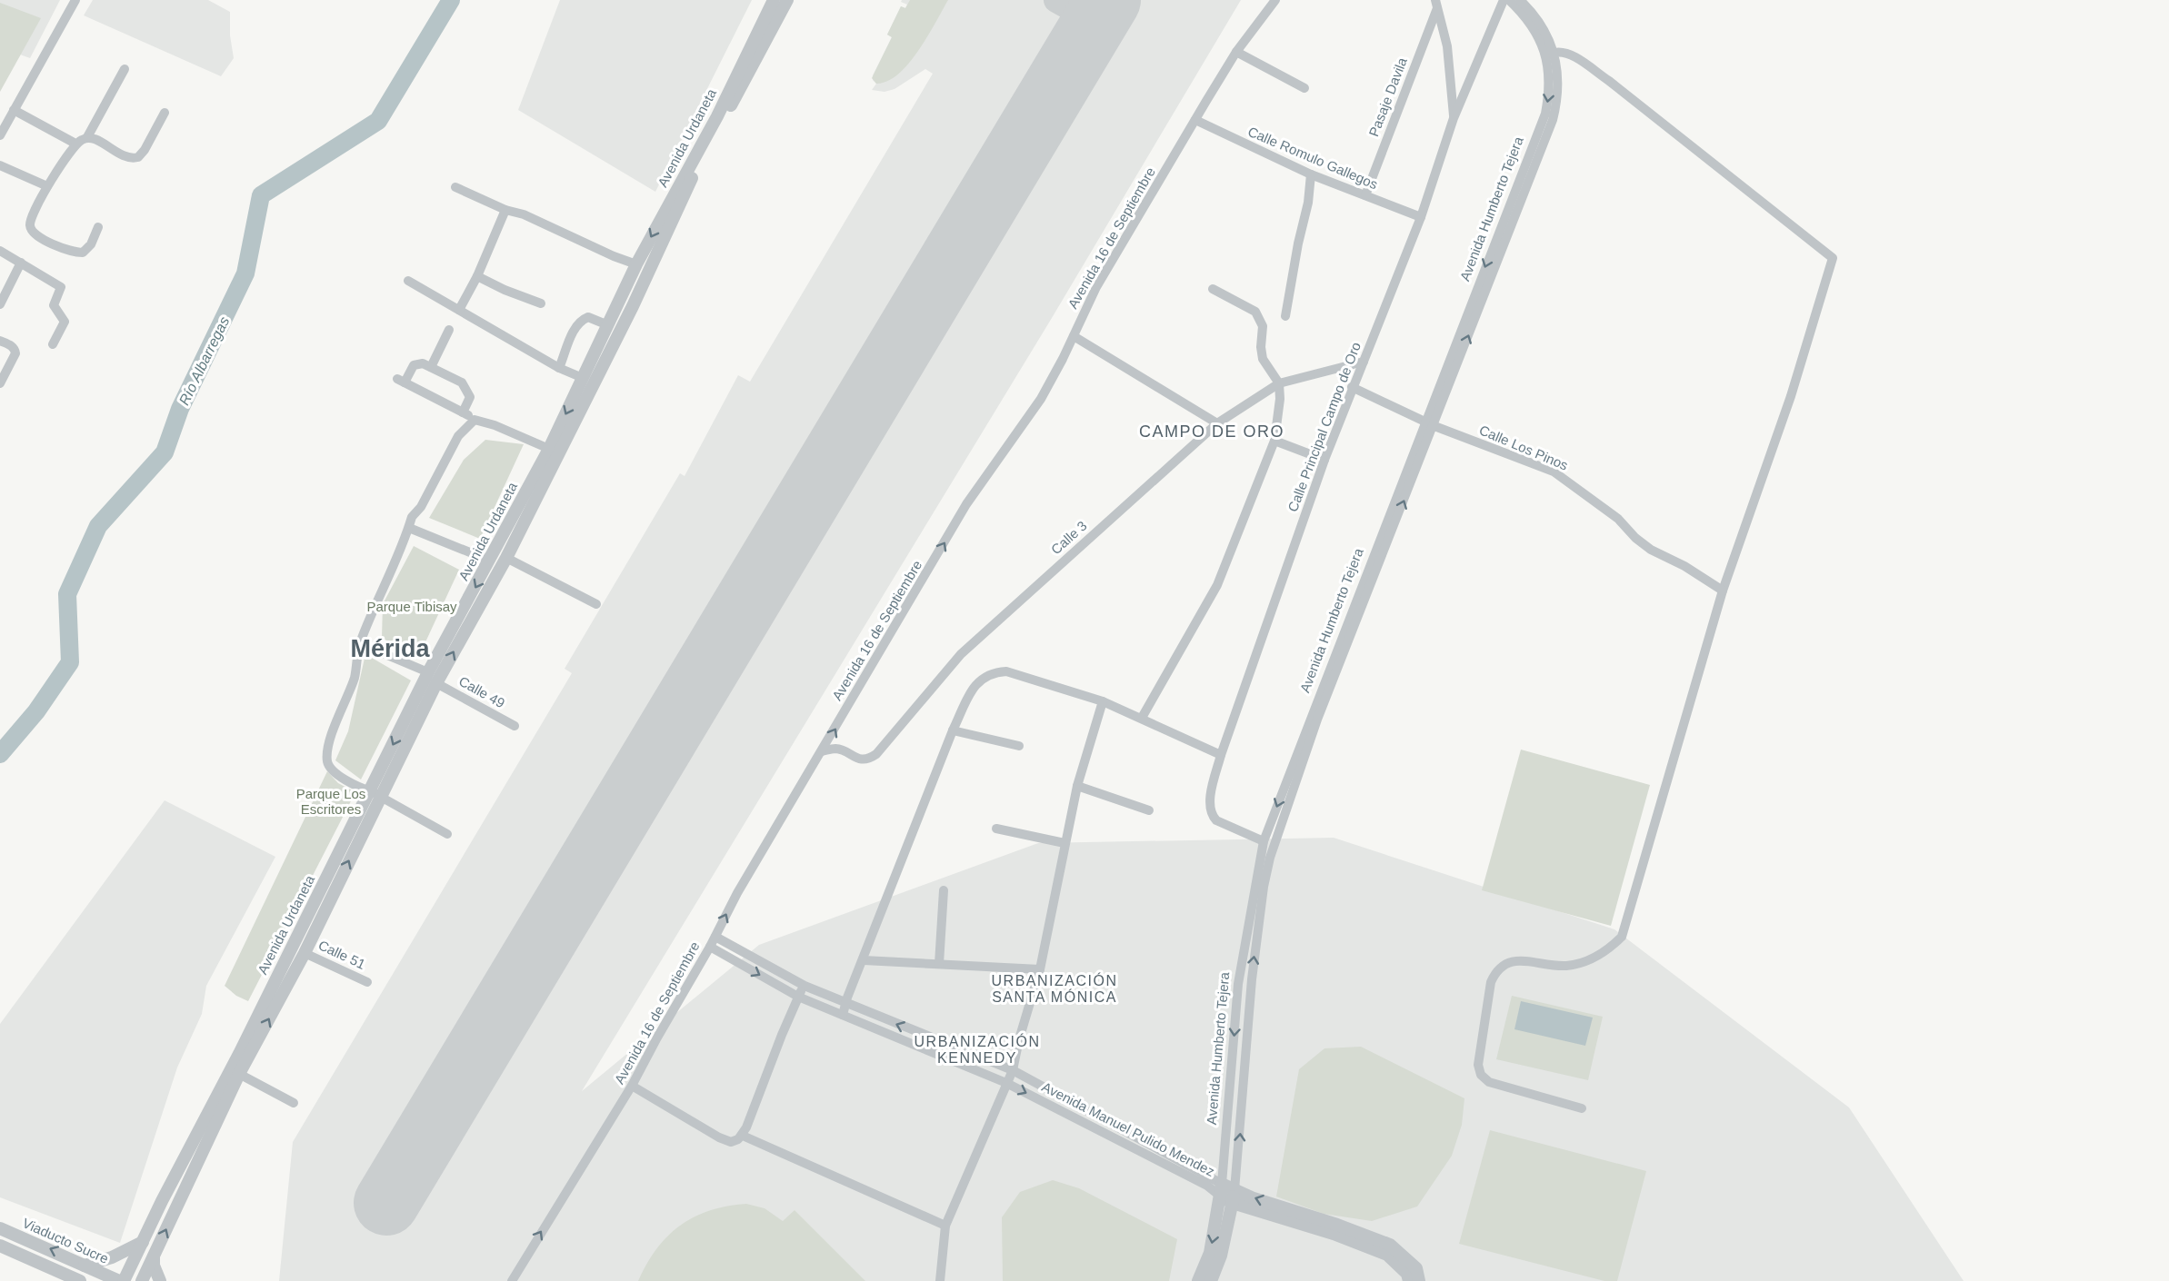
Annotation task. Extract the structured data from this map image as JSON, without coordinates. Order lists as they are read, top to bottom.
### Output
{
  "streets": {
    "street": [
      "Pasaje Davila",
      "Avenida Urdaneta",
      "Calle Romulo Gallegos",
      "Avenida Humberto Tejera",
      "Avenida 16 de Septiembre",
      "Calle Principal Campo de Oro",
      "Calle Los Pinos",
      "Calle 3",
      "Calle 49",
      "Calle 51",
      "Avenida Manuel Pulido Mendez",
      "Viaducto Sucre"
    ]
  },
  "crossings": [
    ["Pasaje Davila", "Calle Romulo Gallegos"],
    ["Avenida Urdaneta", "Calle 49"],
    ["Avenida Urdaneta", "Calle 51"],
    ["Calle Romulo Gallegos", "Avenida 16 de Septiembre"],
    ["Calle Romulo Gallegos", "Calle Principal Campo de Oro"],
    ["Avenida Humberto Tejera", "Calle Principal Campo de Oro"],
    ["Avenida Humberto Tejera", "Calle Los Pinos"],
    ["Avenida Humberto Tejera", "Avenida Manuel Pulido Mendez"],
    ["Avenida 16 de Septiembre", "Calle 3"],
    ["Avenida 16 de Septiembre", "Avenida Manuel Pulido Mendez"],
    ["Calle Principal Campo de Oro", "Calle Los Pinos"],
    ["Calle Principal Campo de Oro", "Calle 3"]
  ],
  "one_way": ["Avenida 16 de Septiembre"],
  "districts": [
    "CAMPO DE ORO",
    "Mérida",
    "URBANIZACIÓN SANTA MÓNICA",
    "URBANIZACIÓN KENNEDY"
  ],
  "water": ["Río Albarregas"],
  "parks": ["Parque Tibisay", "Parque Los Escritores"]
}
